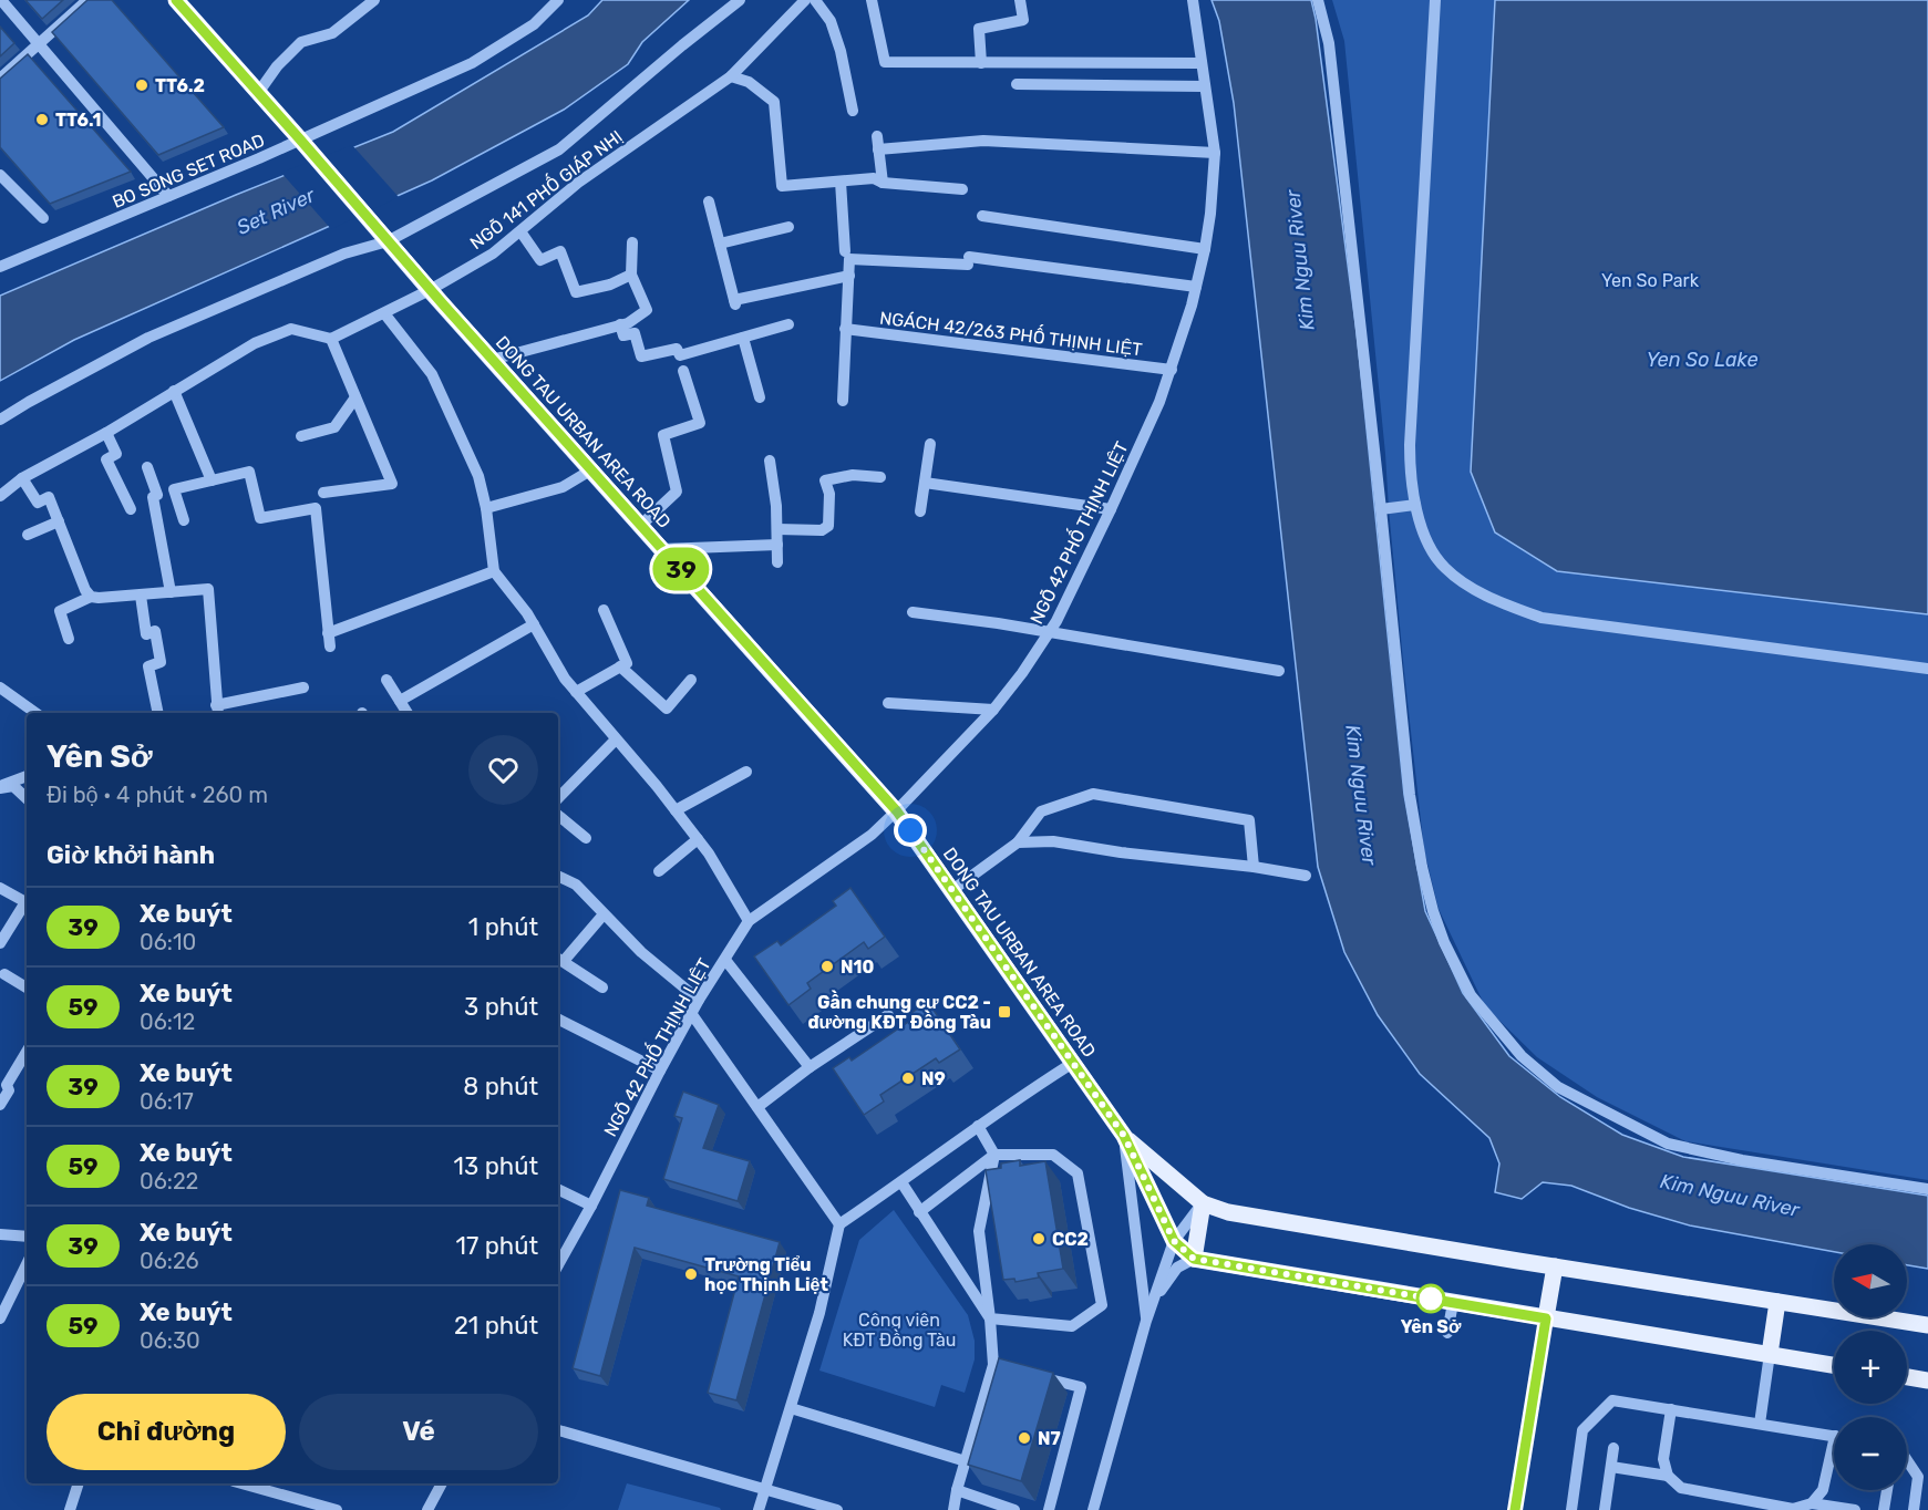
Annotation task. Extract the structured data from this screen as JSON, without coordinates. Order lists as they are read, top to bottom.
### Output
{
  "streets": {
    "main road": ["DONG TAU URBAN AREA ROAD"],
    "street": [
      "BO SONG SET ROAD",
      "NGÕ 141 PHỐ GIÁP NHỊ",
      "NGÁCH 42/263 PHỐ THỊNH LIỆT",
      "NGÕ 42 PHỐ THỊNH LIỆT"
    ]
  },
  "crossings": [
    ["BO SONG SET ROAD", "DONG TAU URBAN AREA ROAD"],
    ["NGÕ 141 PHỐ GIÁP NHỊ", "DONG TAU URBAN AREA ROAD"],
    ["NGÁCH 42/263 PHỐ THỊNH LIỆT", "NGÕ 42 PHỐ THỊNH LIỆT"],
    ["DONG TAU URBAN AREA ROAD", "NGÕ 42 PHỐ THỊNH LIỆT"]
  ],
  "water": ["Set River", "Kim Nguu River", "Yen So Lake"],
  "parks": ["Yen So Park", "Công viên KĐT Đồng Tàu"],
  "places": {
    "other": [
      "TT6.2",
      "TT6.1",
      "N10",
      "N9",
      "CC2",
      "Trường Tiểu học Thịnh Liệt",
      "Yên Sở",
      "N7"
    ],
    "transit": ["Gần chung cư CC2 - đường KĐT Đồng Tàu"]
  },
  "lines": ["bus line 39"],
  "north": "left",
  "page": {
    "on_map": "39",
    "heading": [
      ["Yên Sở", "Đi bộ · 4 phút · 260 m"],
      "Giờ khởi hành"
    ],
    "list": [
      {
        "mark": "39",
        "name": "Xe buýt",
        "note": "06:10",
        "value": "1 phút"
      },
      {
        "mark": "59",
        "name": "Xe buýt",
        "note": "06:12",
        "value": "3 phút"
      },
      {
        "mark": "39",
        "name": "Xe buýt",
        "note": "06:17",
        "value": "8 phút"
      },
      {
        "mark": "59",
        "name": "Xe buýt",
        "note": "06:22",
        "value": "13 phút"
      },
      {
        "mark": "39",
        "name": "Xe buýt",
        "note": "06:26",
        "value": "17 phút"
      },
      {
        "mark": "59",
        "name": "Xe buýt",
        "note": "06:30",
        "value": "21 phút"
      }
    ],
    "map_buttons": ["+", "−"],
    "buttons": ["Chỉ đường", "Vé"]
  }
}
